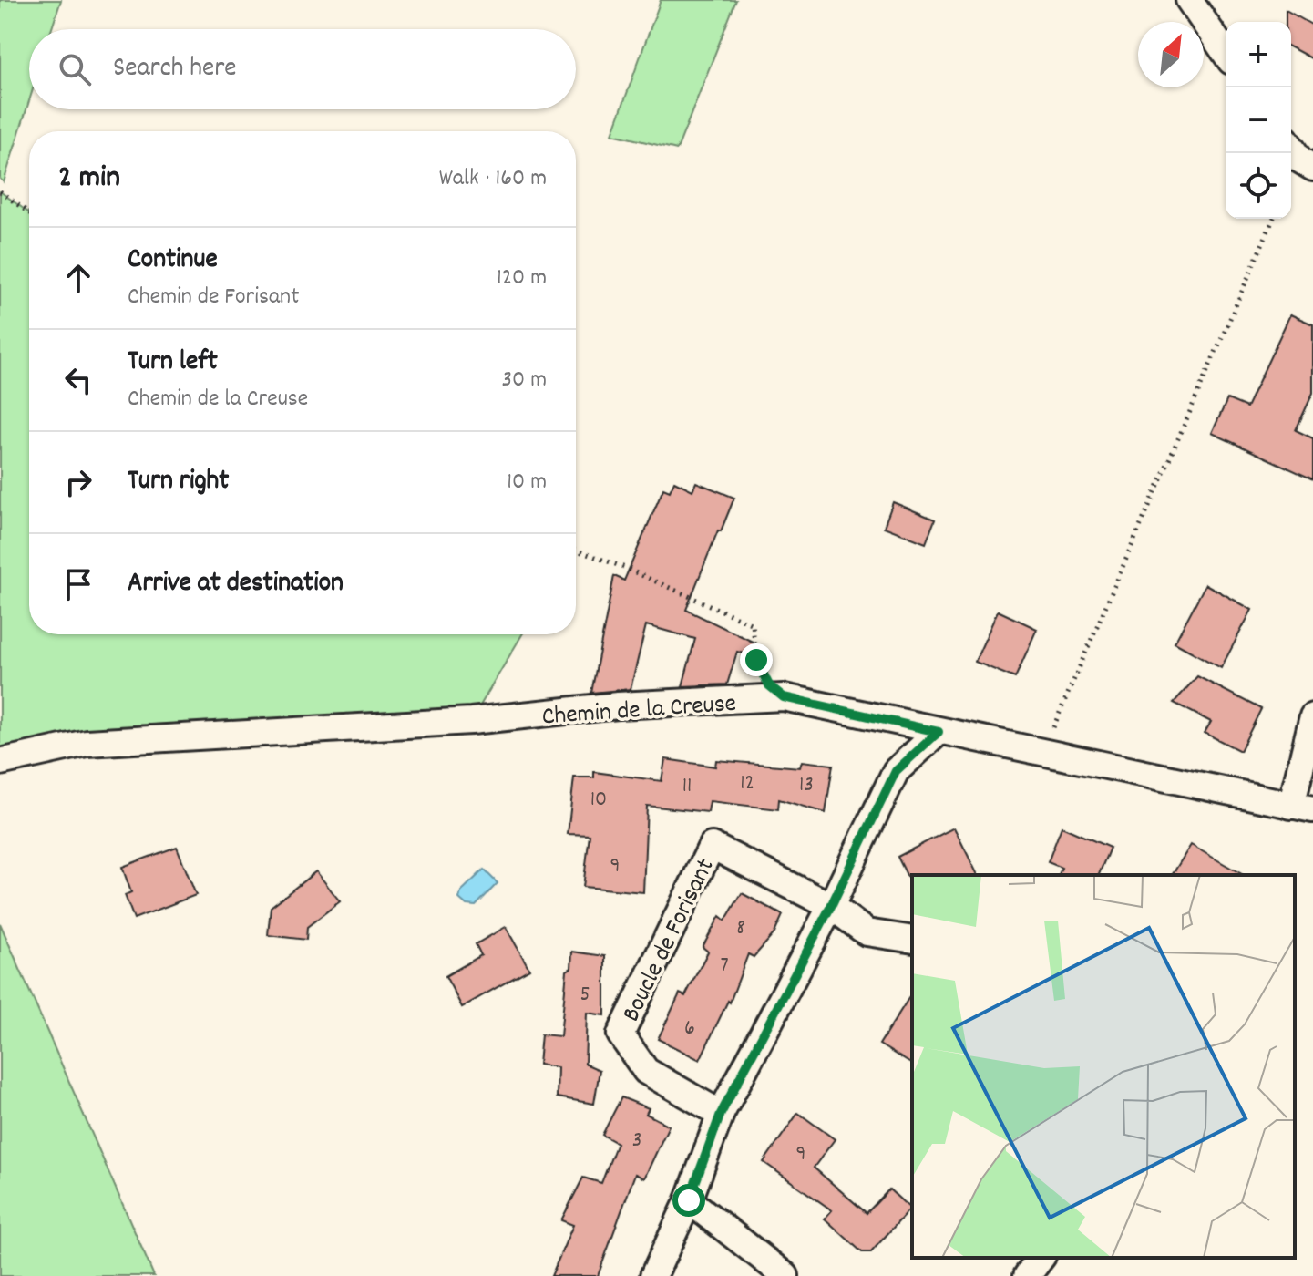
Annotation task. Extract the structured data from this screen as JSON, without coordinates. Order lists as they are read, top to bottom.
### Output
{
  "streets": {
    "street": ["Chemin de la Creuse", "Boucle de Forisant"]
  },
  "house_numbers": [
    "12",
    "13",
    "11",
    "10",
    "9",
    "8",
    "7",
    "5",
    "6",
    "3",
    "9"
  ],
  "north": "top right",
  "page": {
    "map_buttons": ["+", "−"],
    "search": "Search here",
    "heading": ["2 min", "Walk · 160 m"],
    "list": [
      ["Continue", "Chemin de Forisant", "120 m"],
      ["Turn left", "Chemin de la Creuse", "30 m"],
      ["Turn right", "10 m"],
      "Arrive at destination"
    ]
  }
}
